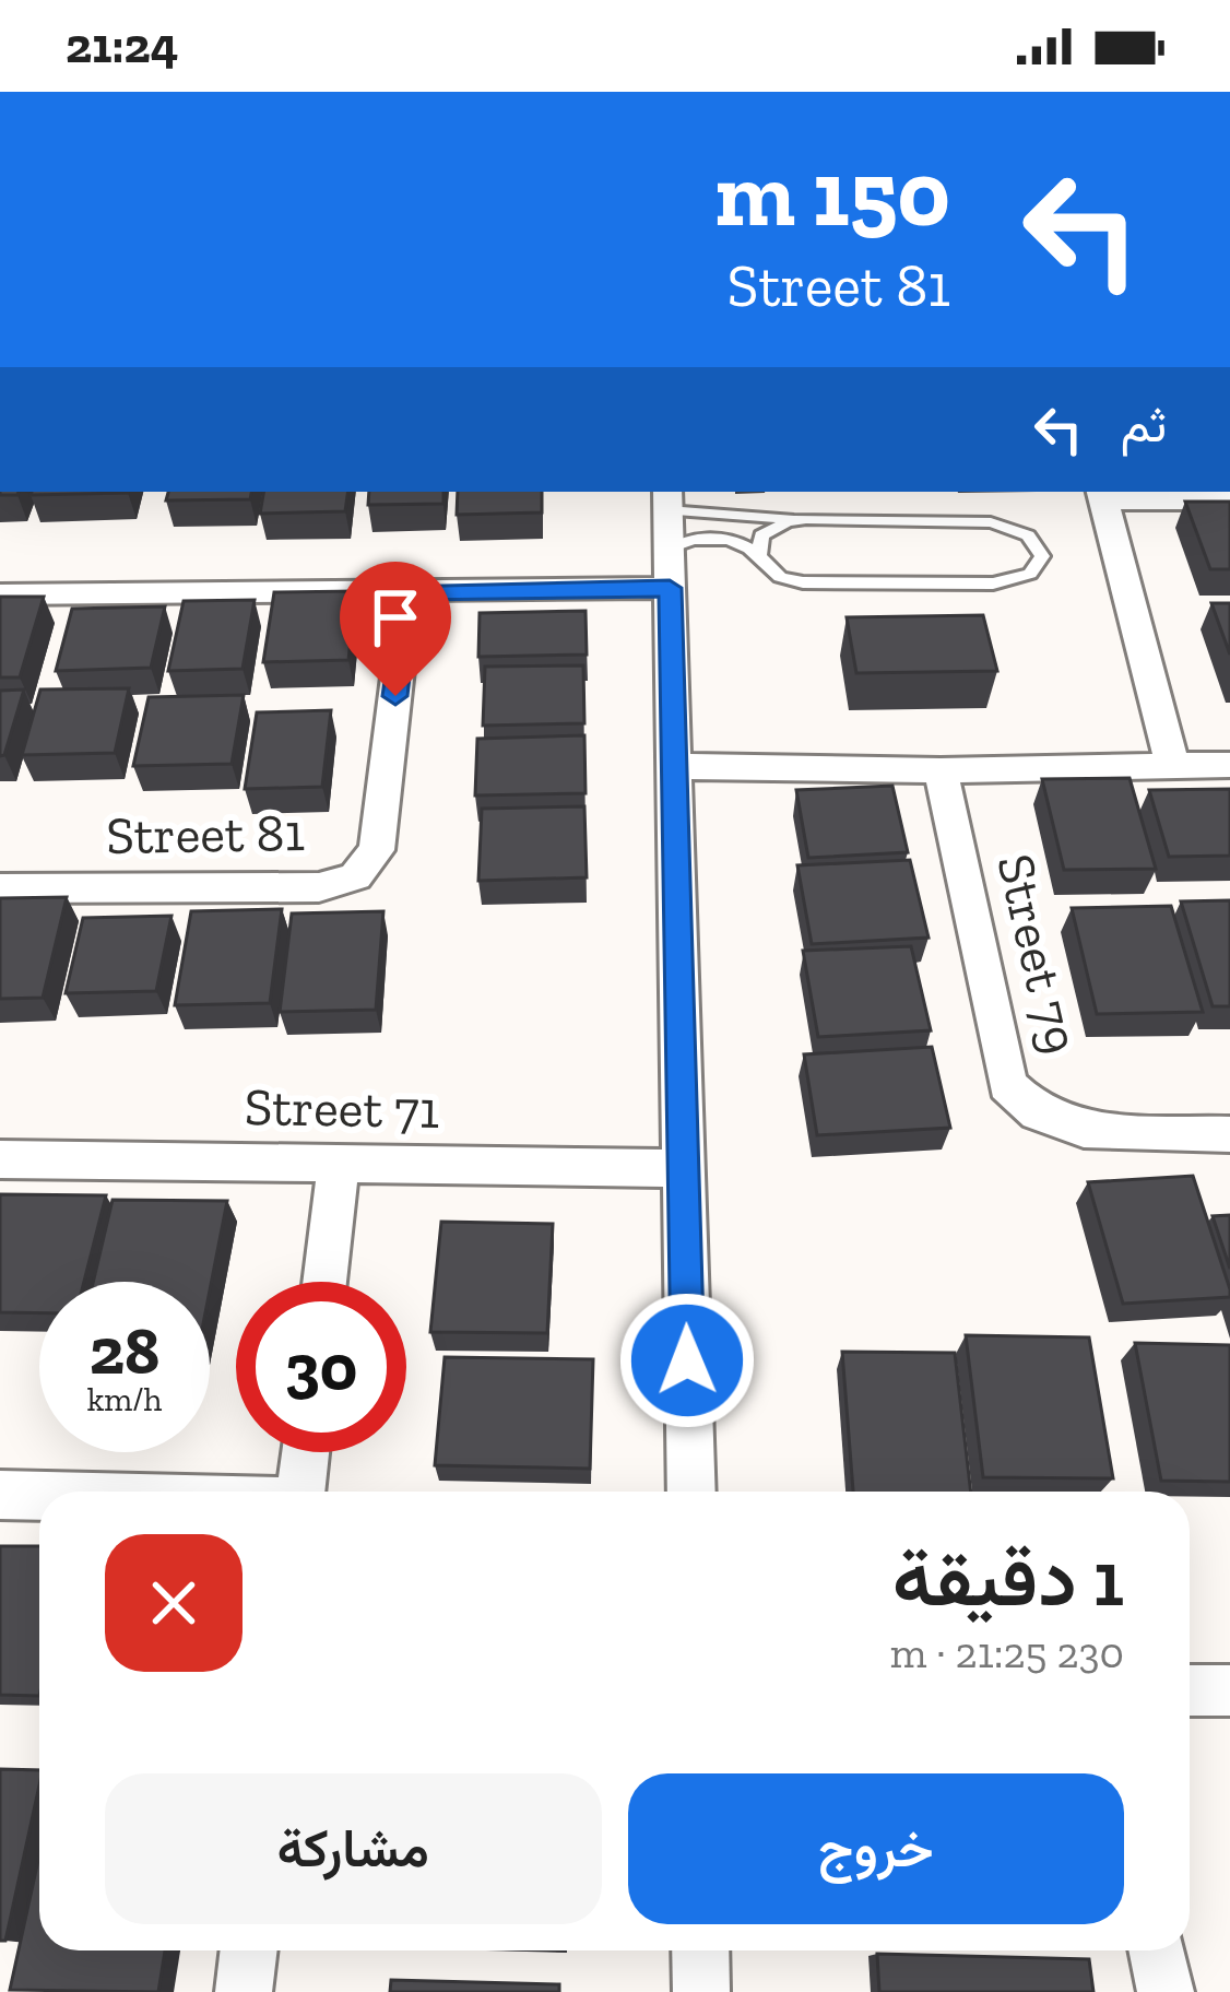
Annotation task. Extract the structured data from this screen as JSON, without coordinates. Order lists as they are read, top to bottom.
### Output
{
  "streets": {
    "street": ["Street 81", "Street 79", "Street 71"]
  },
  "page": {
    "status": "21:24",
    "turn": ["150 m", "Street 81"],
    "then": "ثم",
    "speed": "28 km/h",
    "limit": "30",
    "heading": ["1 دقيقة", "230 m · 21:25"],
    "buttons": ["خروج", "مشاركة"]
  }
}
